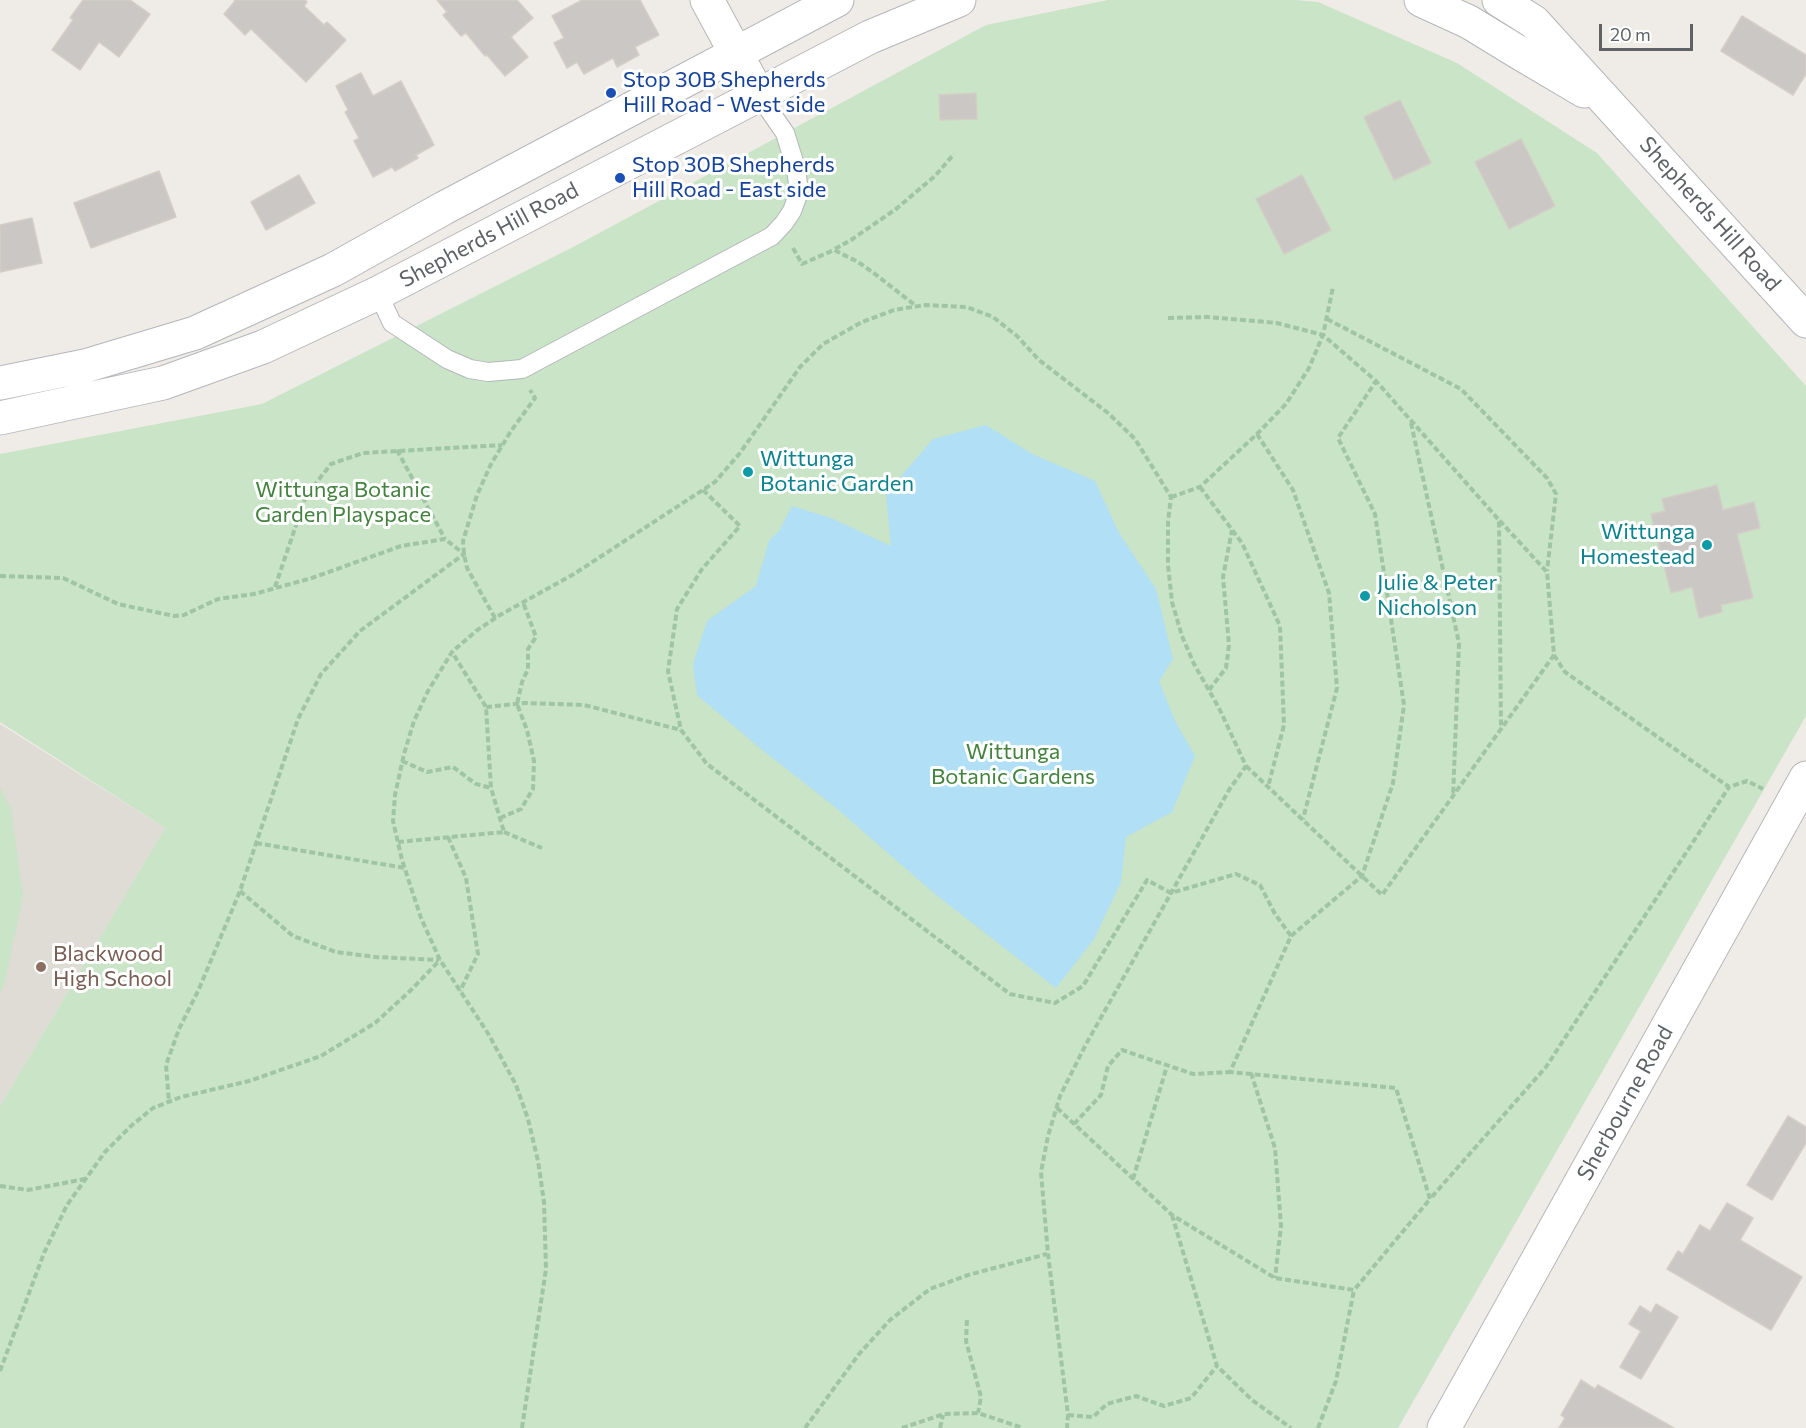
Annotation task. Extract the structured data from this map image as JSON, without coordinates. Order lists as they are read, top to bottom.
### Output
{
  "streets": {
    "main road": ["Shepherds Hill Road", "Sherbourne Road"]
  },
  "parks": ["Wittunga Botanic Garden Playspace", "Wittunga Botanic Gardens"],
  "places": [
    "Stop 30B Shepherds Hill Road - West side",
    "Stop 30B Shepherds Hill Road - East side",
    "Wittunga Botanic Garden",
    "Wittunga Homestead",
    "Julie & Peter Nicholson",
    "Blackwood High School"
  ],
  "scale_bar": "20 m"
}
